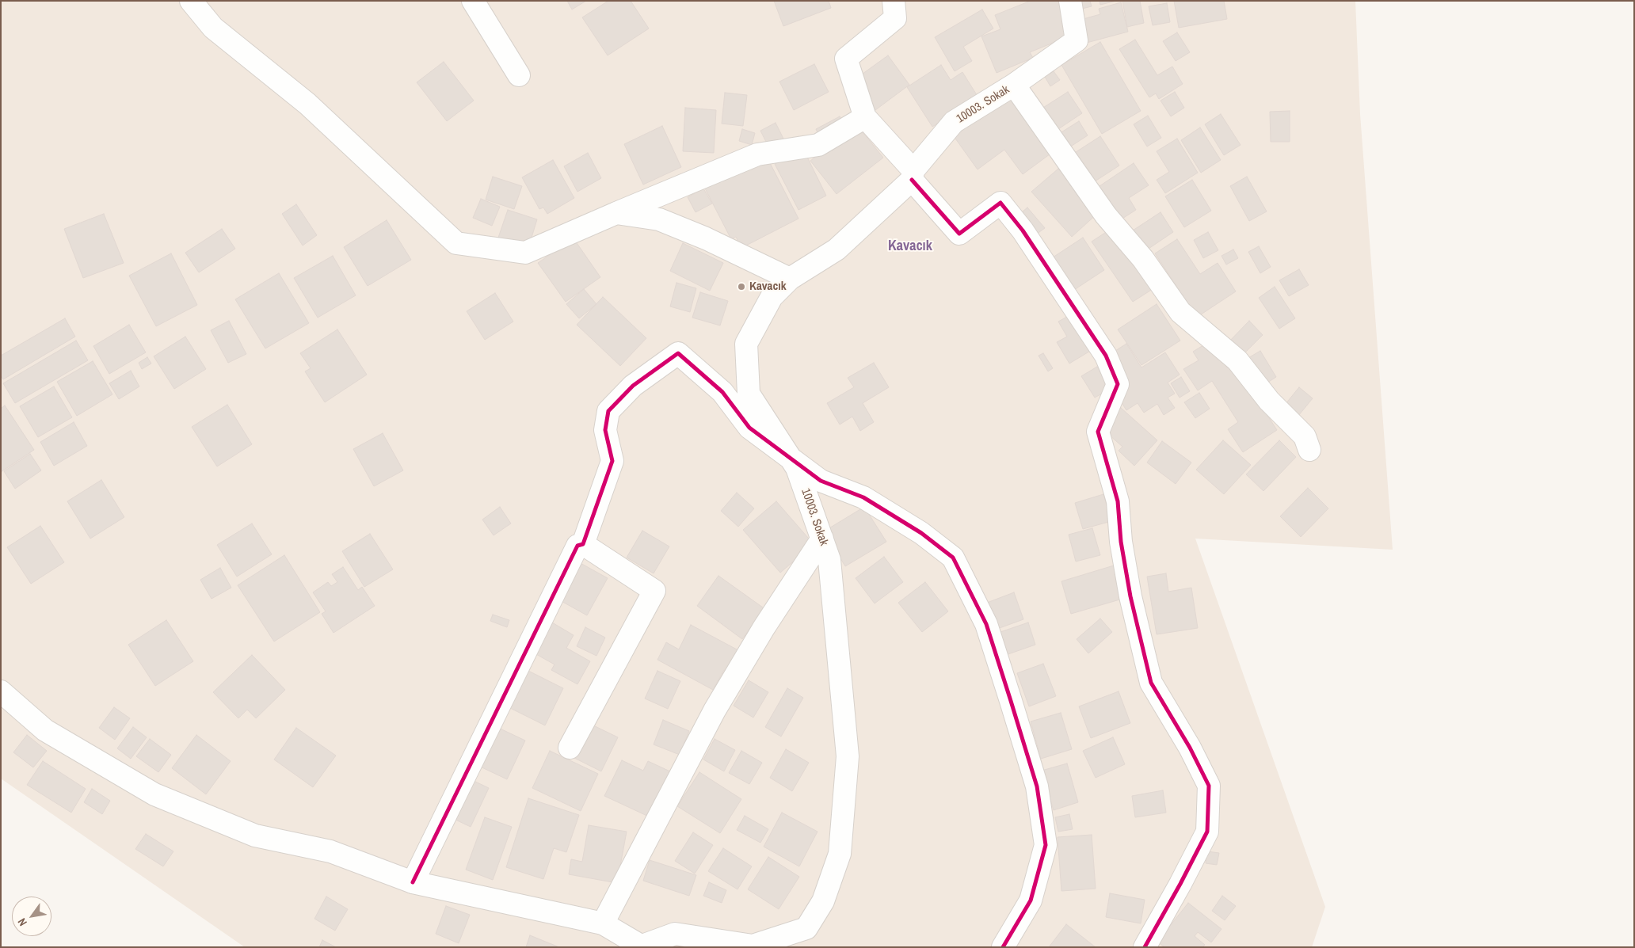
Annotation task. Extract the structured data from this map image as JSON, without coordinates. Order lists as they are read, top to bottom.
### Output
{
  "streets": {
    "street": ["10003. Sokak"]
  },
  "districts": ["Kavacık"],
  "places": ["Kavacık"],
  "north": "bottom left"
}
